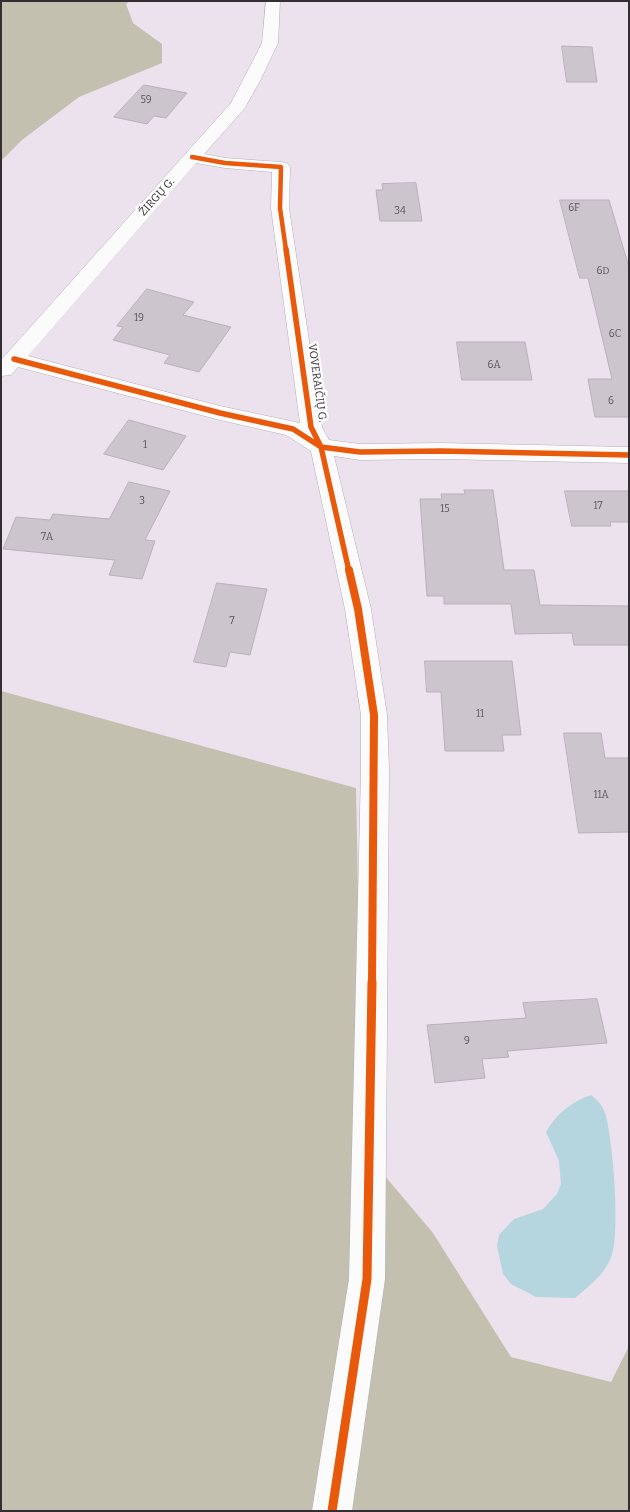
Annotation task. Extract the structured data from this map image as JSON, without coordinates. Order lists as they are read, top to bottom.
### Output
{
  "streets": {
    "street": ["ŽIRGŲ G.", "VOVERAIČIŲ G."]
  },
  "crossings": [
    ["ŽIRGŲ G.", "VOVERAIČIŲ G."]
  ],
  "house_numbers": [
    "59",
    "6F",
    "34",
    "6D",
    "19",
    "6C",
    "6A",
    "6",
    "1",
    "3",
    "17",
    "15",
    "7A",
    "7",
    "11",
    "11A",
    "9"
  ]
}
